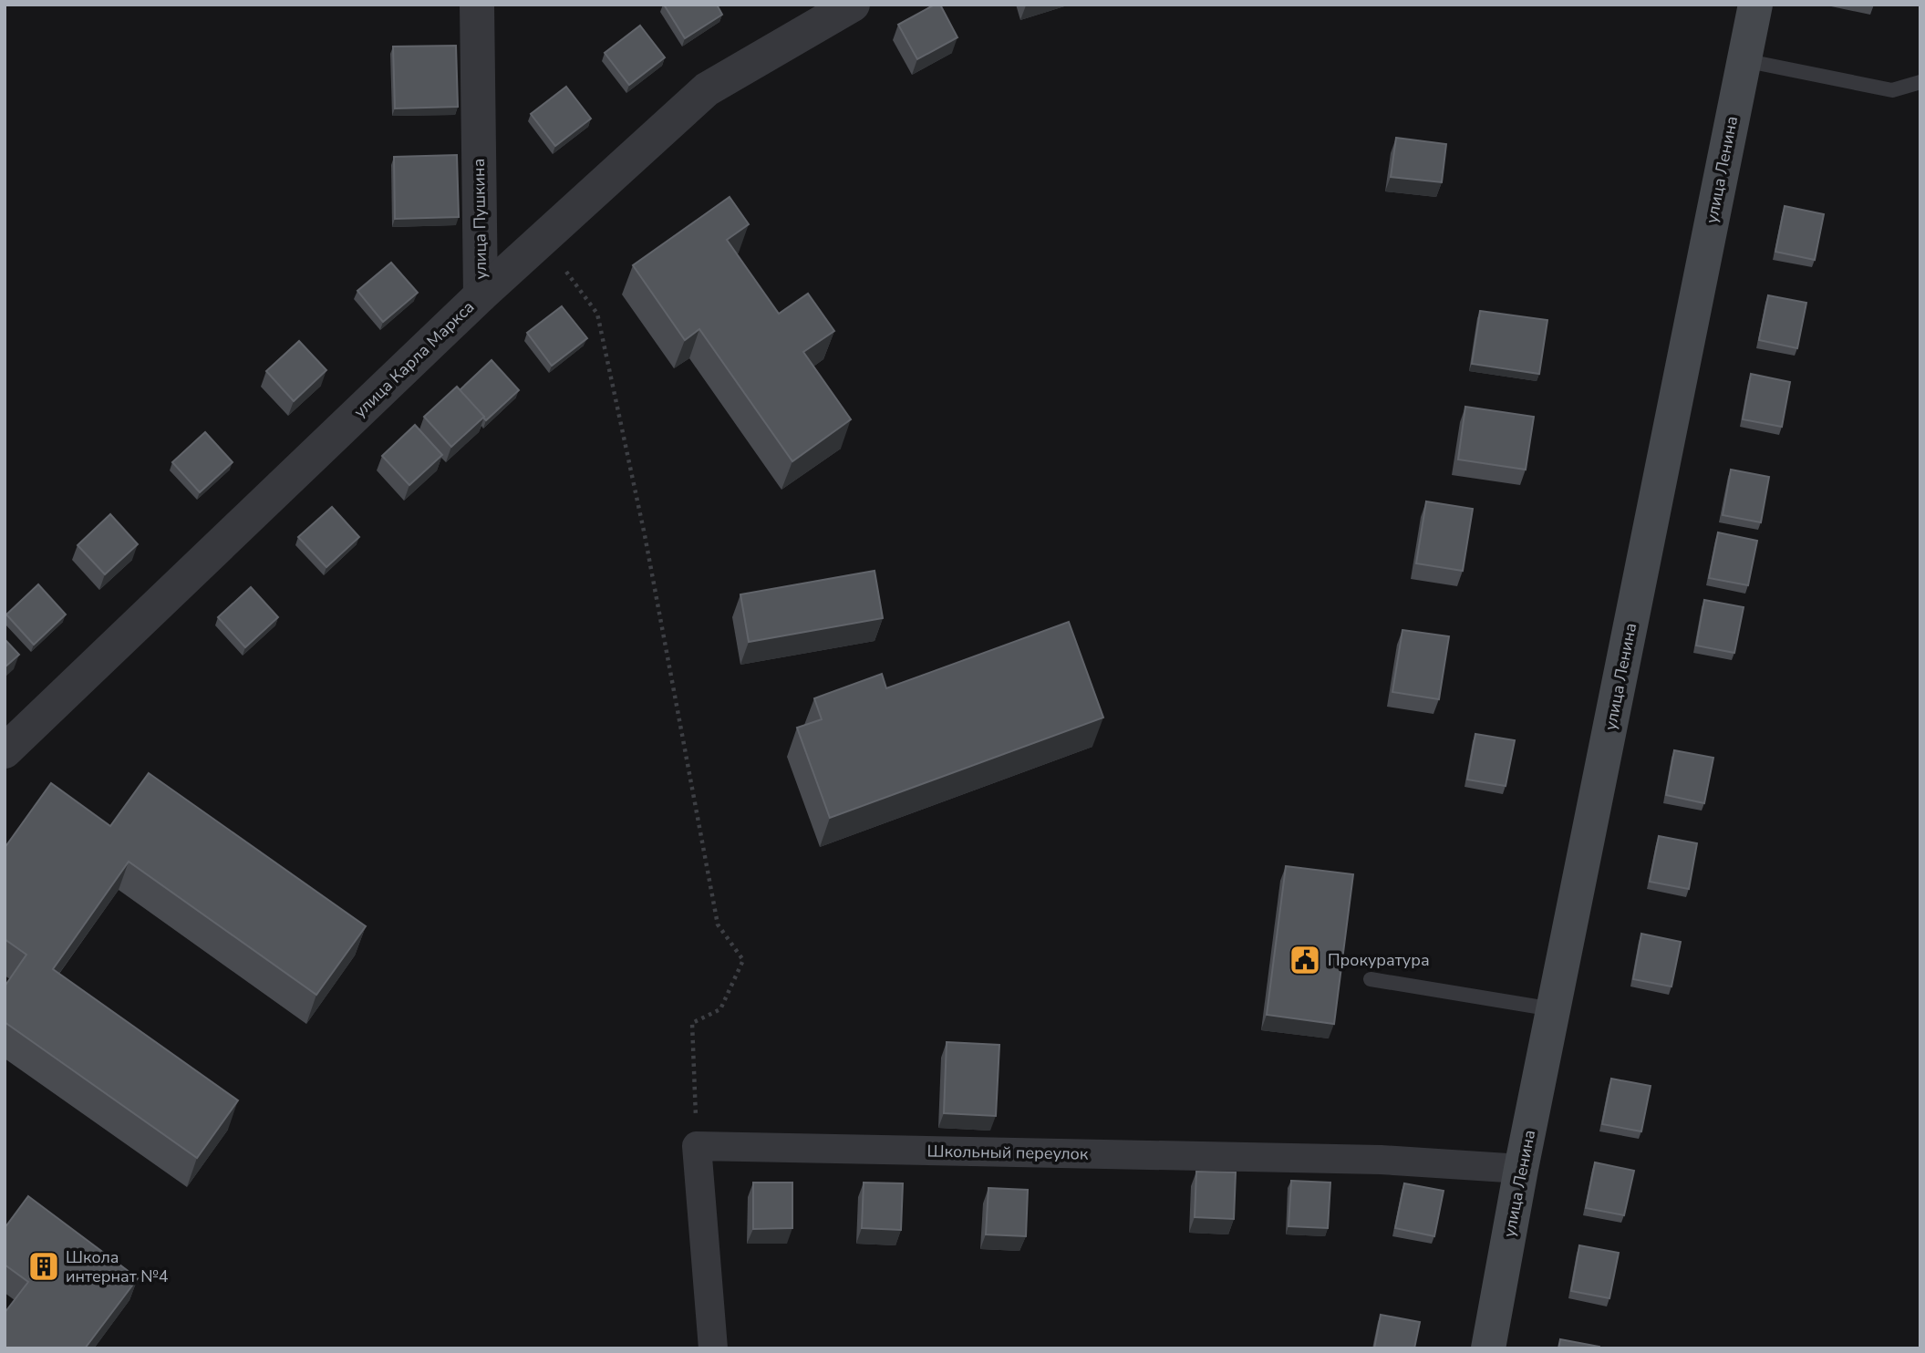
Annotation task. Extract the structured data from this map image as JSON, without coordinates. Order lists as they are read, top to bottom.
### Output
{
  "streets": {
    "main road": ["улица Ленина"],
    "street": ["улица Пушкина", "улица Карла Маркса", "Школьный переулок"]
  },
  "crossings": [
    ["улица Ленина", "Школьный переулок"],
    ["улица Пушкина", "улица Карла Маркса"]
  ],
  "places": {
    "public building": ["Прокуратура"],
    "building": ["Школа интернат №4"]
  }
}
